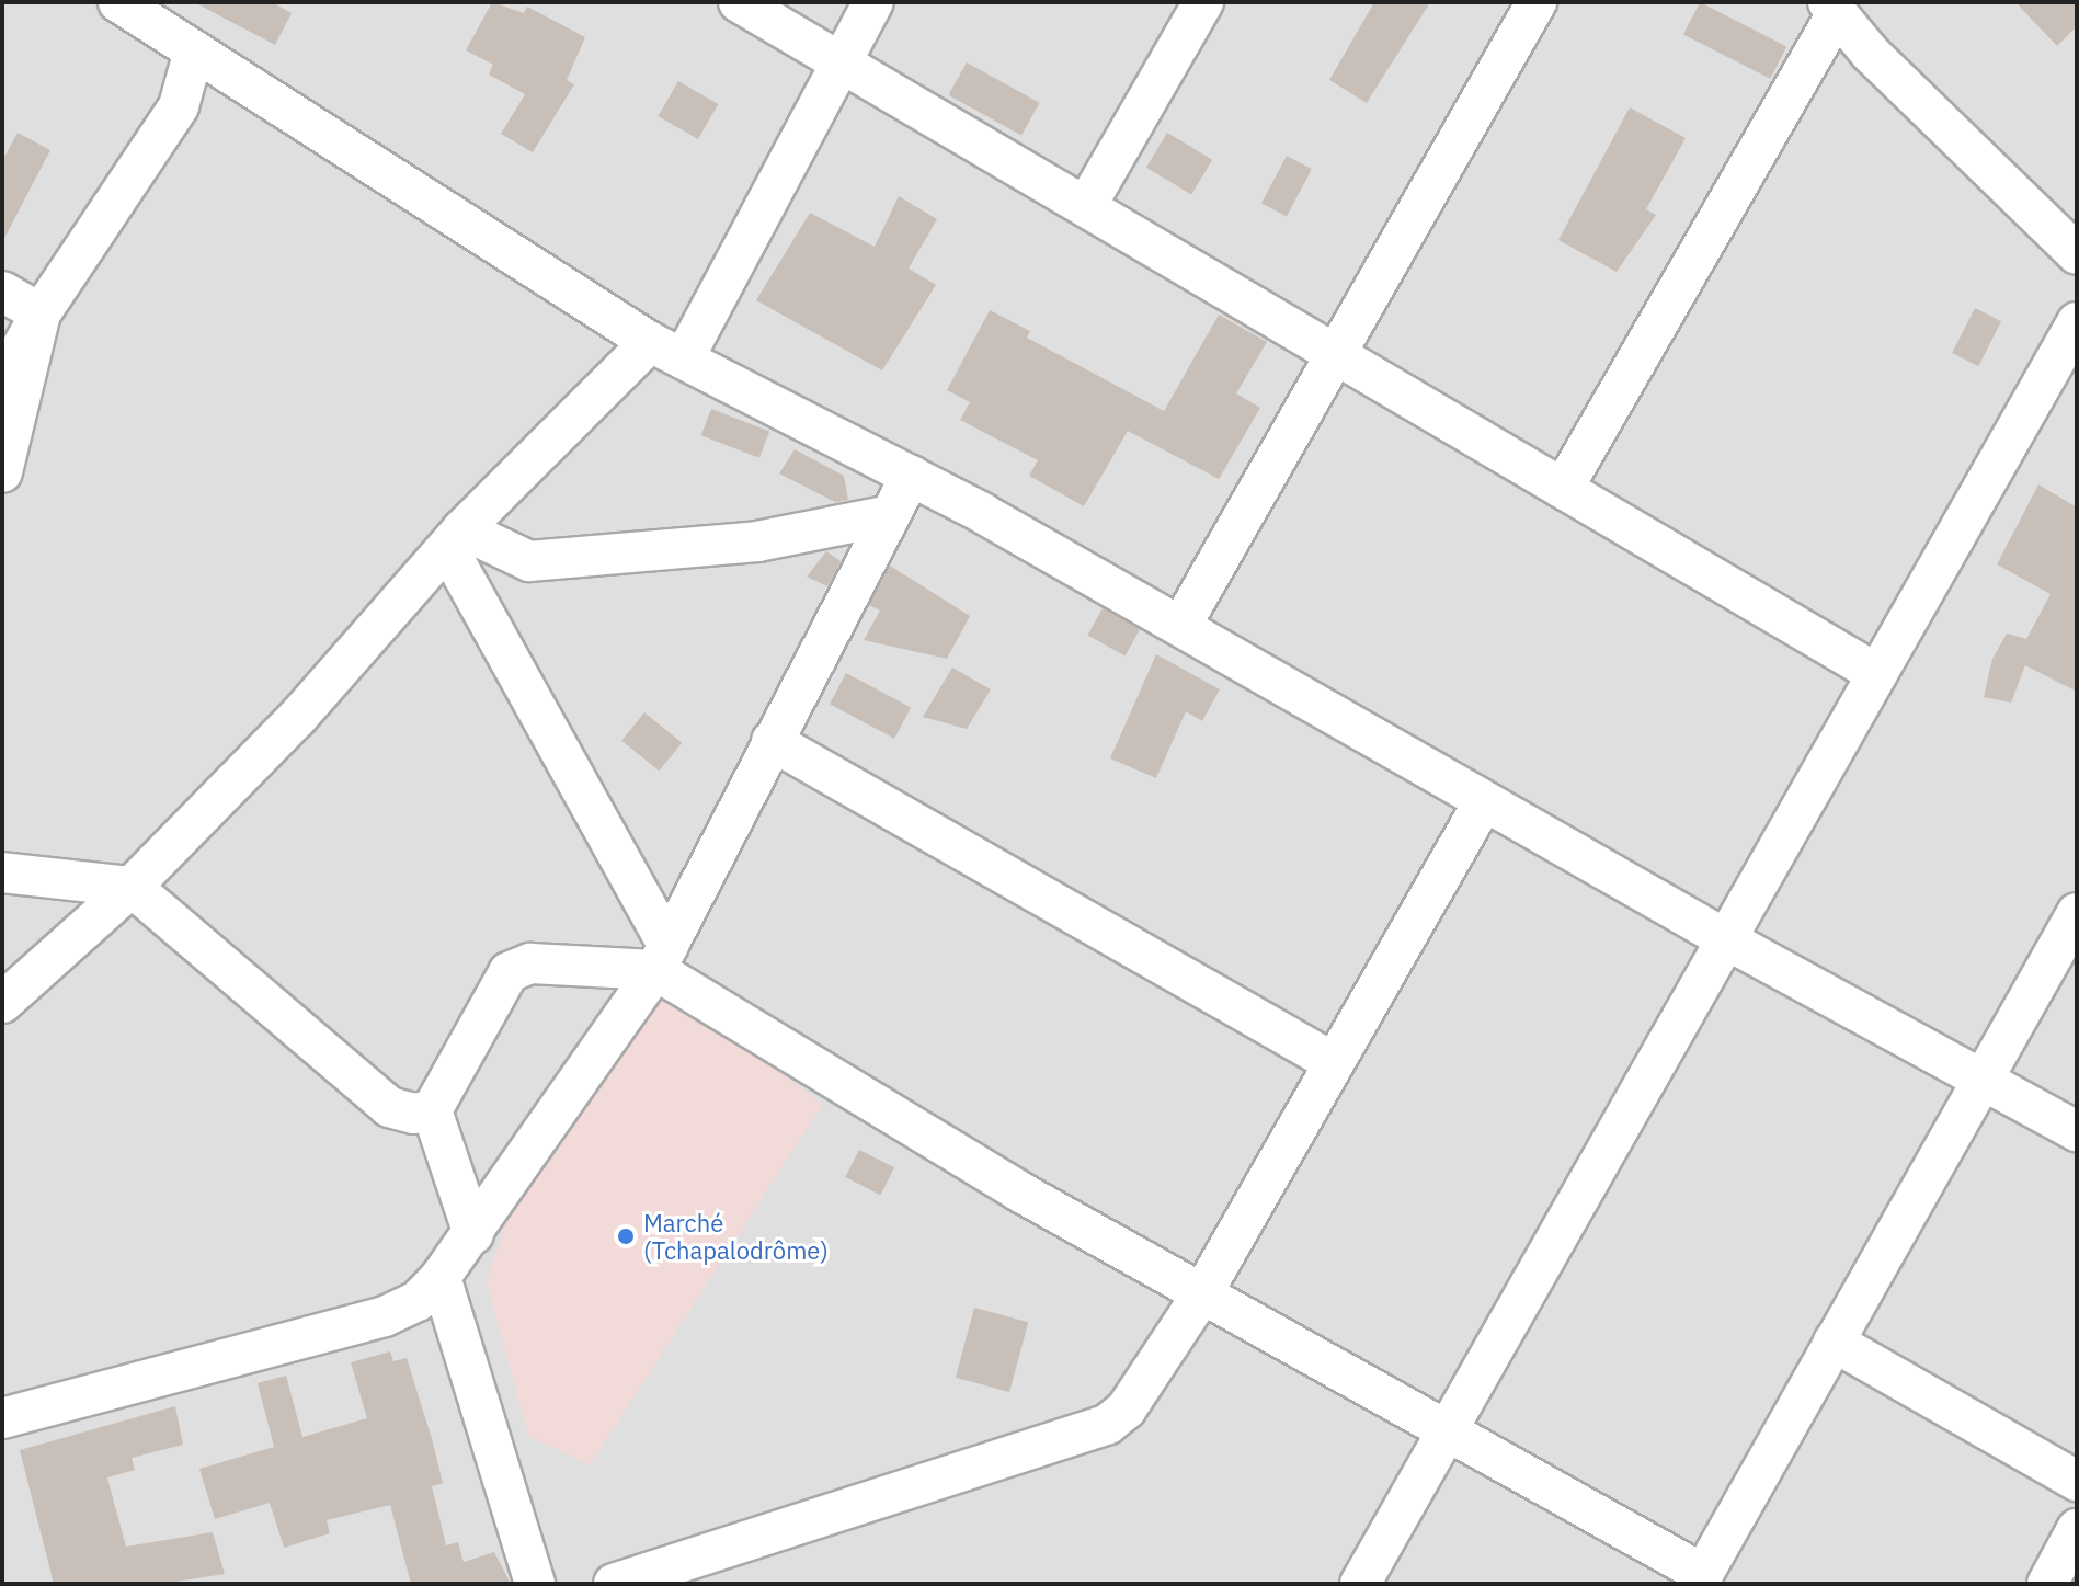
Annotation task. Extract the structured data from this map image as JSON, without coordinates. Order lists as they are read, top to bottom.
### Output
{
  "places": ["Marché (Tchapalodrôme)"]
}
